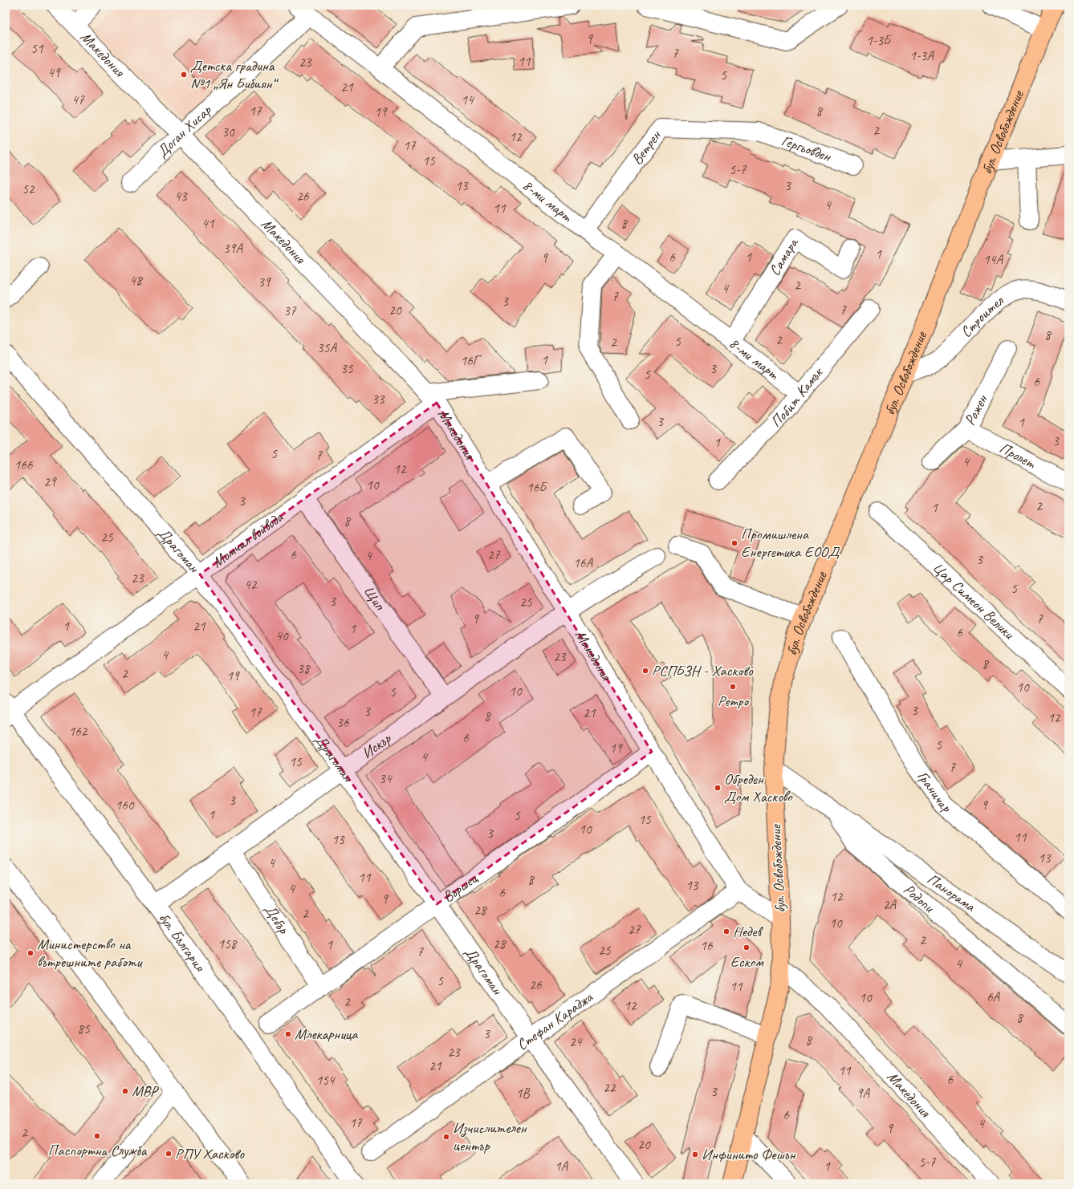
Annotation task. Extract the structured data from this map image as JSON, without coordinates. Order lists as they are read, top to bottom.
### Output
{
  "streets": {
    "main road": ["бул. Освобождение"],
    "street": [
      "Македония",
      "Доган Хисар",
      "Гергьовден",
      "Ветрен",
      "8-ми март",
      "Самара",
      "Строител",
      "Побит Камък",
      "Рожен",
      "Пролет",
      "Момчил войвода",
      "Драгоман",
      "Щип",
      "Цар Симеон Велики",
      "Искър",
      "Граничар",
      "Вършец",
      "Панорама",
      "Родопи",
      "Дебър",
      "бул. България",
      "Стефан Караджа"
    ]
  },
  "crossings": [
    ["Македония", "Доган Хисар"],
    ["Македония", "бул. Освобождение"],
    ["Македония", "Момчил войвода"],
    ["Македония", "Искър"],
    ["Македония", "Вършец"],
    ["Македония", "Стефан Караджа"],
    ["Доган Хисар", "8-ми март"],
    ["бул. Освобождение", "Строител"],
    ["бул. Освобождение", "Родопи"],
    ["Гергьовден", "Ветрен"],
    ["Ветрен", "8-ми март"],
    ["8-ми март", "Самара"],
    ["8-ми март", "Побит Камък"],
    ["Рожен", "Пролет"],
    ["Момчил войвода", "Драгоман"],
    ["Момчил войвода", "Щип"],
    ["Момчил войвода", "бул. България"],
    ["Драгоман", "Искър"],
    ["Драгоман", "Вършец"],
    ["Драгоман", "Стефан Караджа"],
    ["Щип", "Искър"],
    ["Искър", "Дебър"],
    ["Искър", "бул. България"],
    ["Вършец", "Дебър"],
    ["Панорама", "Родопи"]
  ],
  "places": [
    "Детска градина №1 „Ян Бибиян“",
    "Промишлена Енергетика ЕООД",
    "РСПБЗН - Хасково",
    "Ретро",
    "Обреден Дом Хасково",
    "Недев",
    "Еском",
    "Министерство на вътрешните работи",
    "Млекарница",
    "МВР",
    "Паспортна Служба",
    "Изчислителен център",
    "РПУ Хасково",
    "Инфинито Фешън"
  ],
  "house_numbers": [
    "9",
    "1-3Б",
    "51",
    "7",
    "1-3А",
    "11",
    "23",
    "49",
    "5",
    "21",
    "47",
    "14",
    "17",
    "8",
    "19",
    "2",
    "30",
    "12",
    "17",
    "15",
    "5-7",
    "13",
    "3",
    "52",
    "43",
    "26",
    "4",
    "11",
    "41",
    "8",
    "39А",
    "1",
    "6",
    "1",
    "9",
    "14А",
    "48",
    "39",
    "2",
    "4",
    "7",
    "3",
    "20",
    "7",
    "37",
    "8",
    "2",
    "5",
    "2",
    "35А",
    "1",
    "16Г",
    "35",
    "3",
    "5",
    "6",
    "33",
    "3",
    "1",
    "3",
    "1",
    "5",
    "7",
    "4",
    "166",
    "12",
    "29",
    "10",
    "16Б",
    "3",
    "2",
    "1",
    "8",
    "25",
    "6",
    "27",
    "4",
    "3",
    "16А",
    "23",
    "42",
    "5",
    "3",
    "25",
    "9",
    "7",
    "1",
    "21",
    "1",
    "6",
    "40",
    "4",
    "23",
    "8",
    "38",
    "2",
    "19",
    "10",
    "10",
    "5",
    "3",
    "3",
    "17",
    "21",
    "8",
    "12",
    "36",
    "162",
    "6",
    "5",
    "19",
    "4",
    "15",
    "7",
    "34",
    "3",
    "160",
    "9",
    "1",
    "5",
    "15",
    "10",
    "3",
    "11",
    "13",
    "13",
    "4",
    "11",
    "8",
    "13",
    "4",
    "6",
    "12",
    "9",
    "2А",
    "28",
    "2",
    "10",
    "27",
    "2",
    "158",
    "28",
    "1",
    "16",
    "25",
    "7",
    "4",
    "5",
    "26",
    "11",
    "6А",
    "10",
    "2",
    "12",
    "8",
    "85",
    "3",
    "8",
    "24",
    "23",
    "21",
    "11",
    "6",
    "154",
    "22",
    "3",
    "1В",
    "9А",
    "6",
    "17",
    "4",
    "9",
    "2",
    "20",
    "5-7",
    "1А",
    "1"
  ]
}
